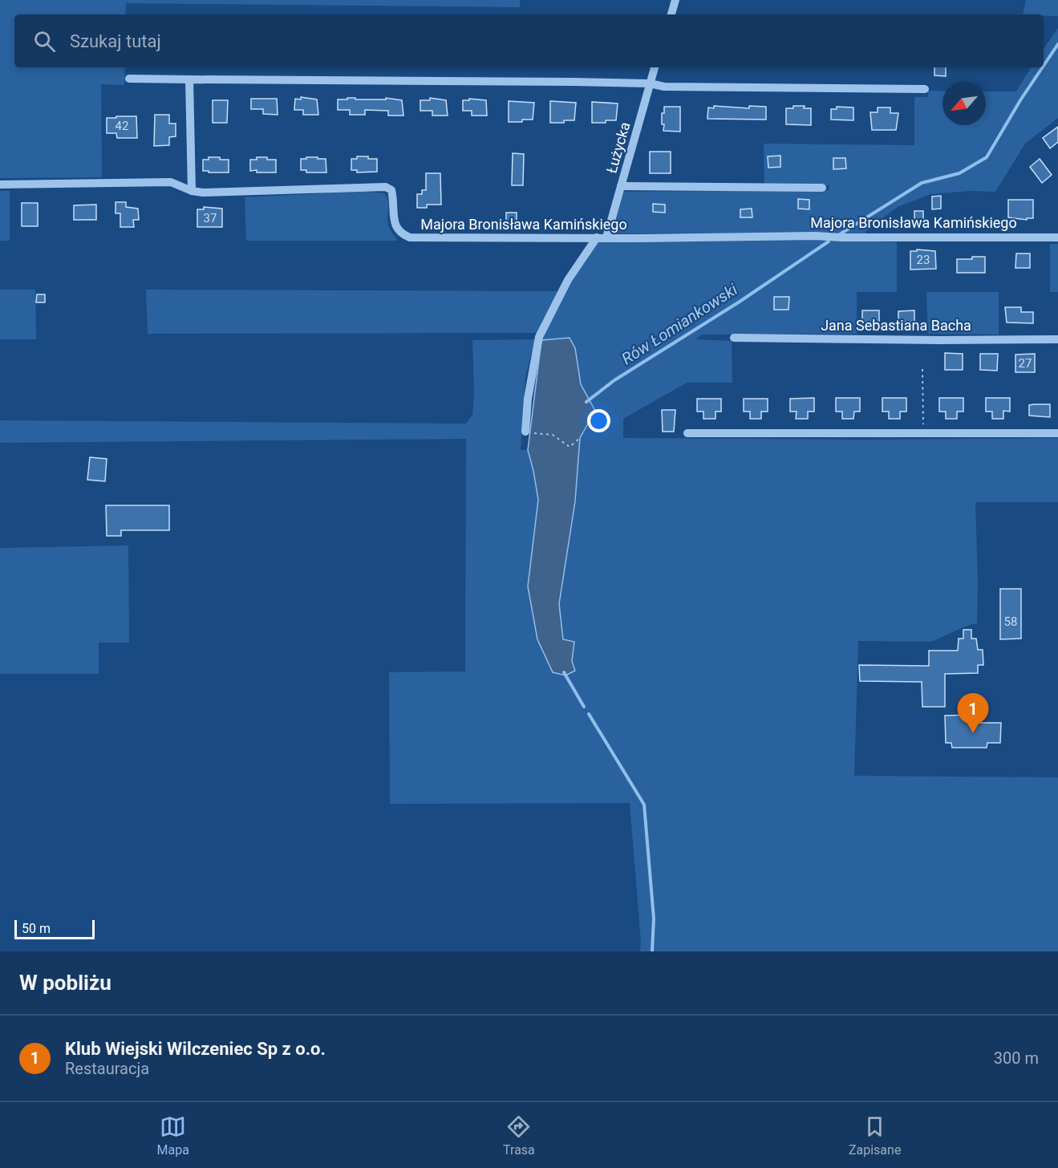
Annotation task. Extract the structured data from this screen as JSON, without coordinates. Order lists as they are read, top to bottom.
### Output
{
  "streets": {
    "street": ["Łużycka", "Majora Bronisława Kamińskiego", "Jana Sebastiana Bacha"]
  },
  "crossings": [
    ["Łużycka", "Majora Bronisława Kamińskiego"]
  ],
  "water": ["Rów Łomiankowski"],
  "house_numbers": [
    "42",
    "37",
    "23",
    "27",
    "58"
  ],
  "scale_bar": "50 m",
  "north": "bottom left",
  "page": {
    "search": "Szukaj tutaj",
    "pins": "1",
    "scale": "50 m",
    "heading": "W pobliżu",
    "list": [
      {
        "mark": "1",
        "name": "Klub Wiejski Wilczeniec Sp z o.o.",
        "note": "Restauracja",
        "value": "300 m"
      }
    ],
    "nav": ["Mapa", "Trasa", "Zapisane"]
  }
}
